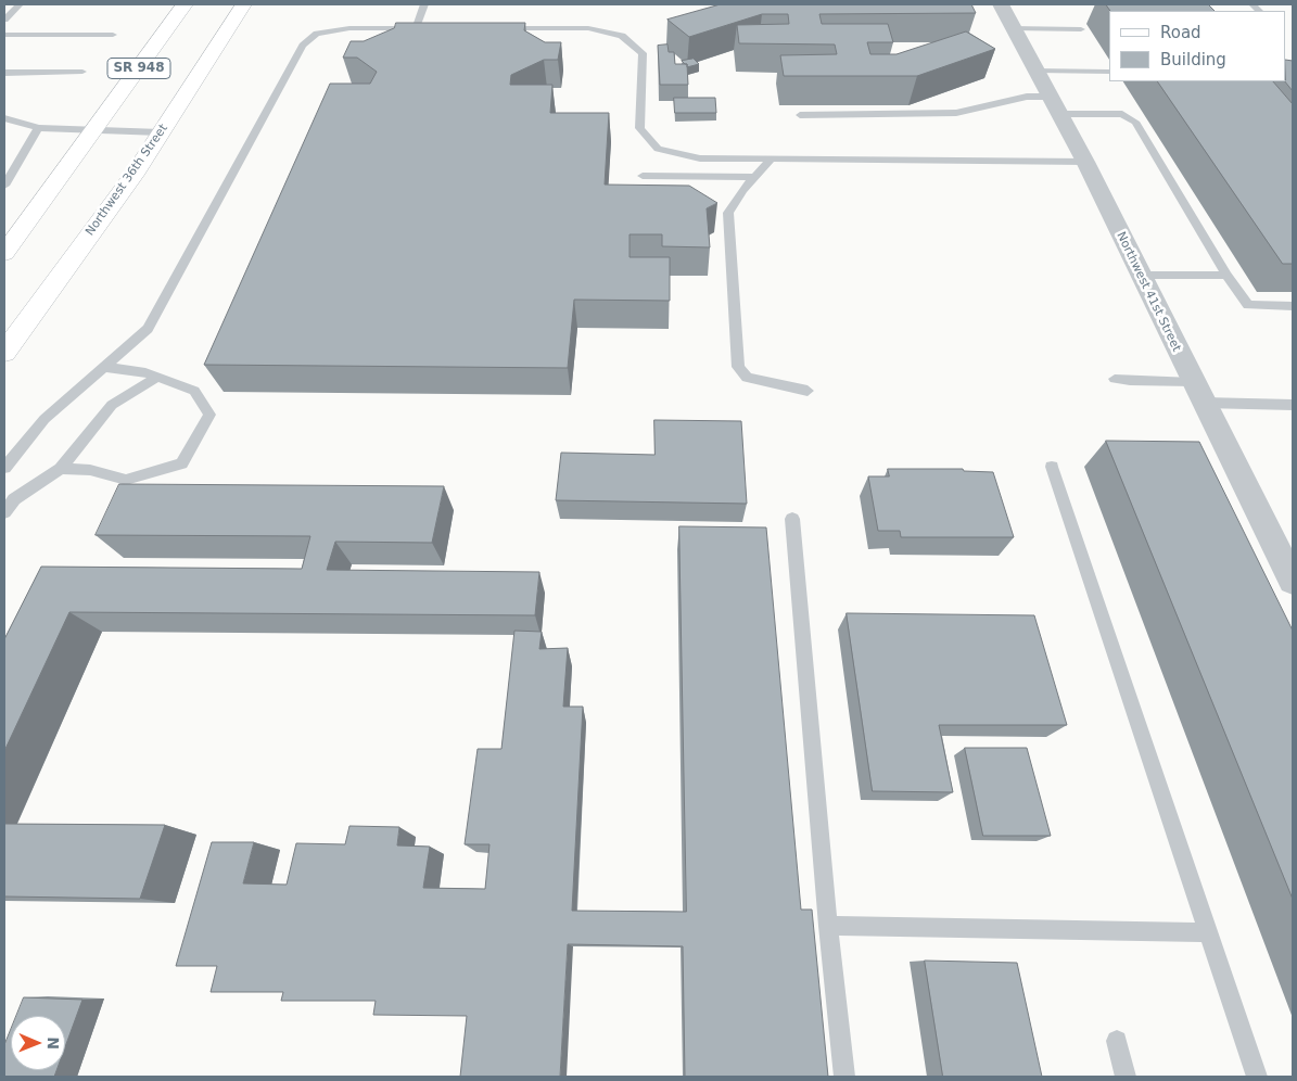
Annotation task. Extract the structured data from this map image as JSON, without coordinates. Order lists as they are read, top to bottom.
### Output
{
  "streets": {
    "main road": ["SR 948", "Northwest 36th Street"],
    "street": ["Northwest 41st Street"]
  },
  "legend": ["Road", "Building"],
  "north": "right"
}
